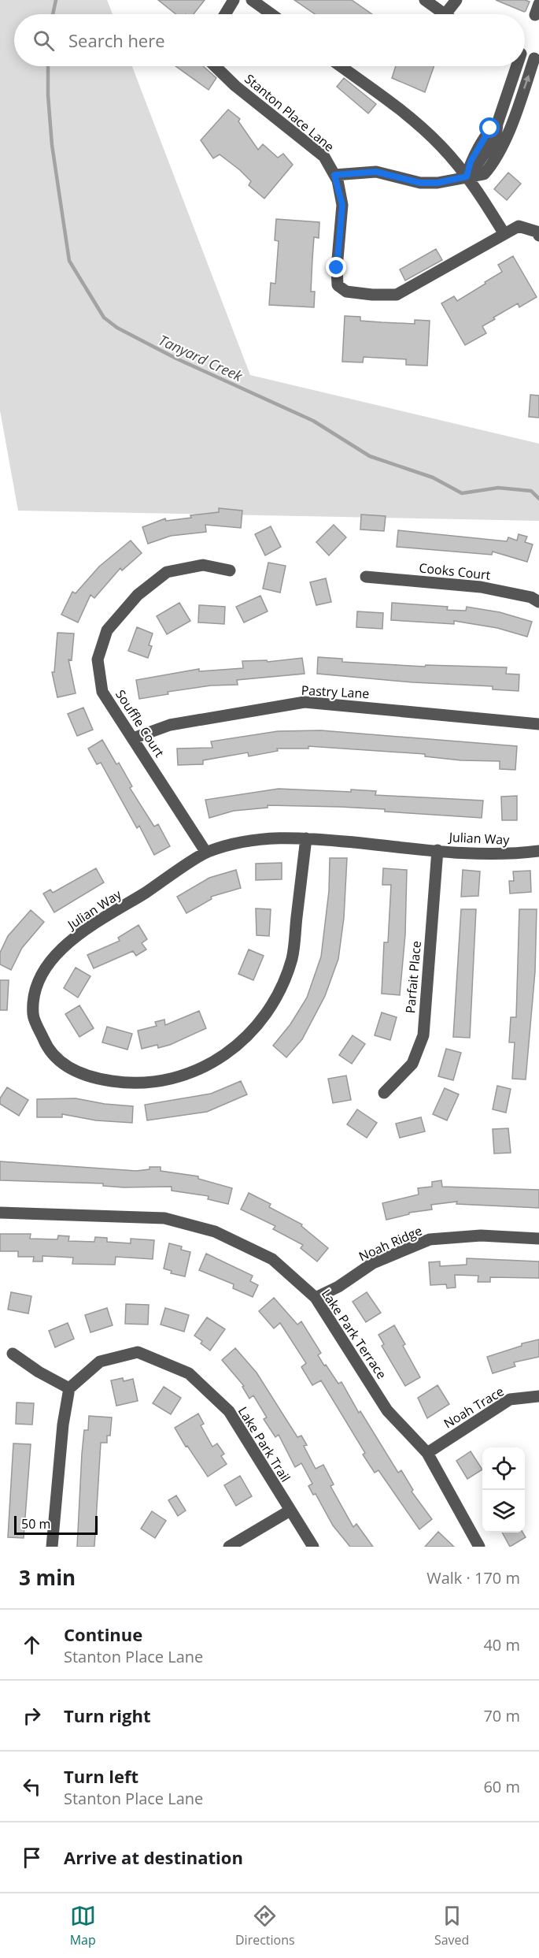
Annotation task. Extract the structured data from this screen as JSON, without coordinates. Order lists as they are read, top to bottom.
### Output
{
  "streets": {
    "street": [
      "Stanton Place Lane",
      "Cooks Court",
      "Pastry Lane",
      "Souffle Court",
      "Julian Way",
      "Parfait Place",
      "Noah Ridge",
      "Lake Park Terrace",
      "Noah Trace",
      "Lake Park Trail"
    ]
  },
  "crossings": [
    ["Pastry Lane", "Souffle Court"],
    ["Souffle Court", "Julian Way"],
    ["Julian Way", "Parfait Place"],
    ["Noah Ridge", "Lake Park Terrace"],
    ["Lake Park Terrace", "Noah Trace"]
  ],
  "water": ["Tanyard Creek"],
  "scale_bar": "50 m",
  "page": {
    "search": "Search here",
    "scale": "50 m",
    "heading": ["3 min", "Walk · 170 m"],
    "list": [
      ["Continue", "Stanton Place Lane", "40 m"],
      ["Turn right", "70 m"],
      ["Turn left", "Stanton Place Lane", "60 m"],
      "Arrive at destination"
    ],
    "nav": ["Map", "Directions", "Saved"]
  }
}
